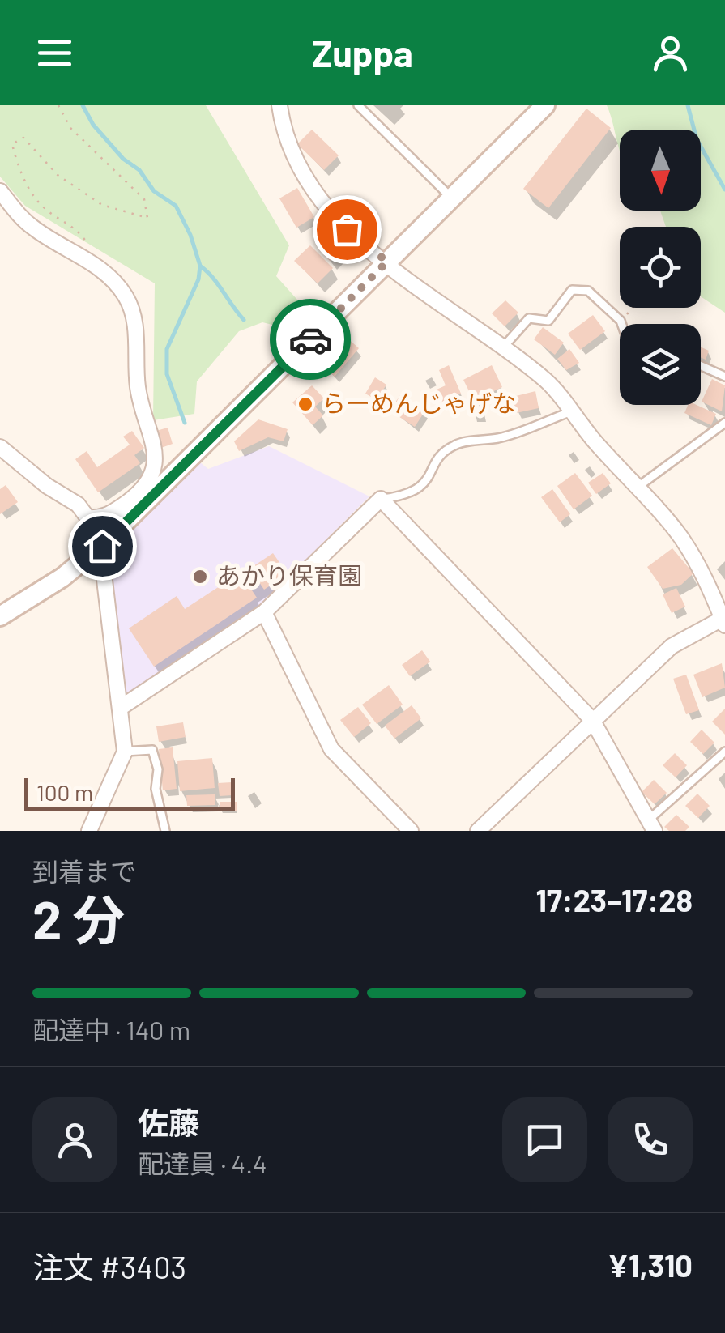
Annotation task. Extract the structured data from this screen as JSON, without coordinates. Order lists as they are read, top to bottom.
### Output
{
  "places": ["らーめんじゃげな", "あかり保育園"],
  "scale_bar": "100 m",
  "north": "bottom",
  "page": {
    "header": "Zuppa",
    "scale": "100 m",
    "heading": ["2 分", "到着まで", "17:23–17:28"],
    "panel": [
      "佐藤",
      "配達員 · 4.4",
      "注文 #3403",
      "¥1,310"
    ],
    "bar": "配達中 · 140 m"
  }
}
